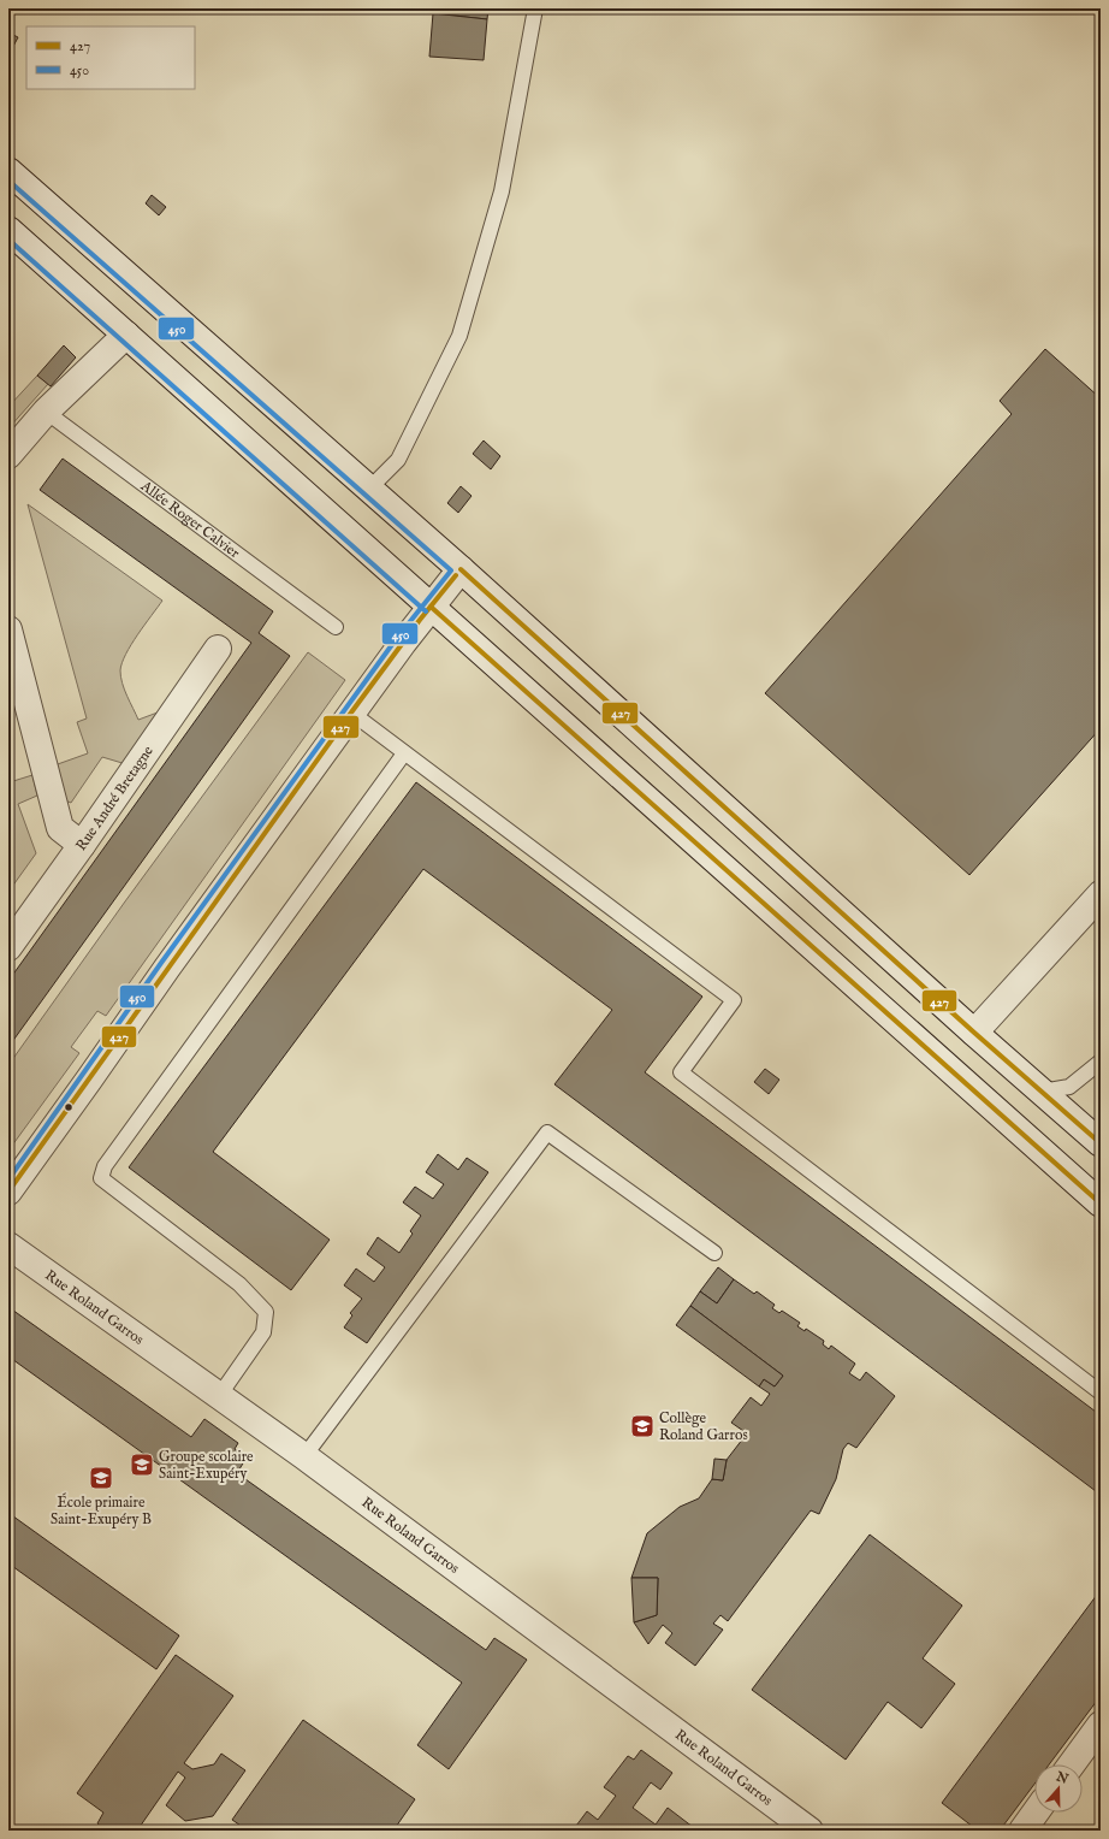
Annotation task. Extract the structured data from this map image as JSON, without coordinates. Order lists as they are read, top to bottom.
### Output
{
  "streets": {
    "main road": ["Rue André Bretagne", "Rue Roland Garros"],
    "lane": ["Allée Roger Calvier"]
  },
  "places": {
    "school or university": ["Collège Roland Garros", "Groupe scolaire Saint-Exupéry", "École primaire Saint-Exupéry B"]
  },
  "lines": ["transit line 450", "transit line 427"],
  "legend": ["427", "450"],
  "north": "top"
}
